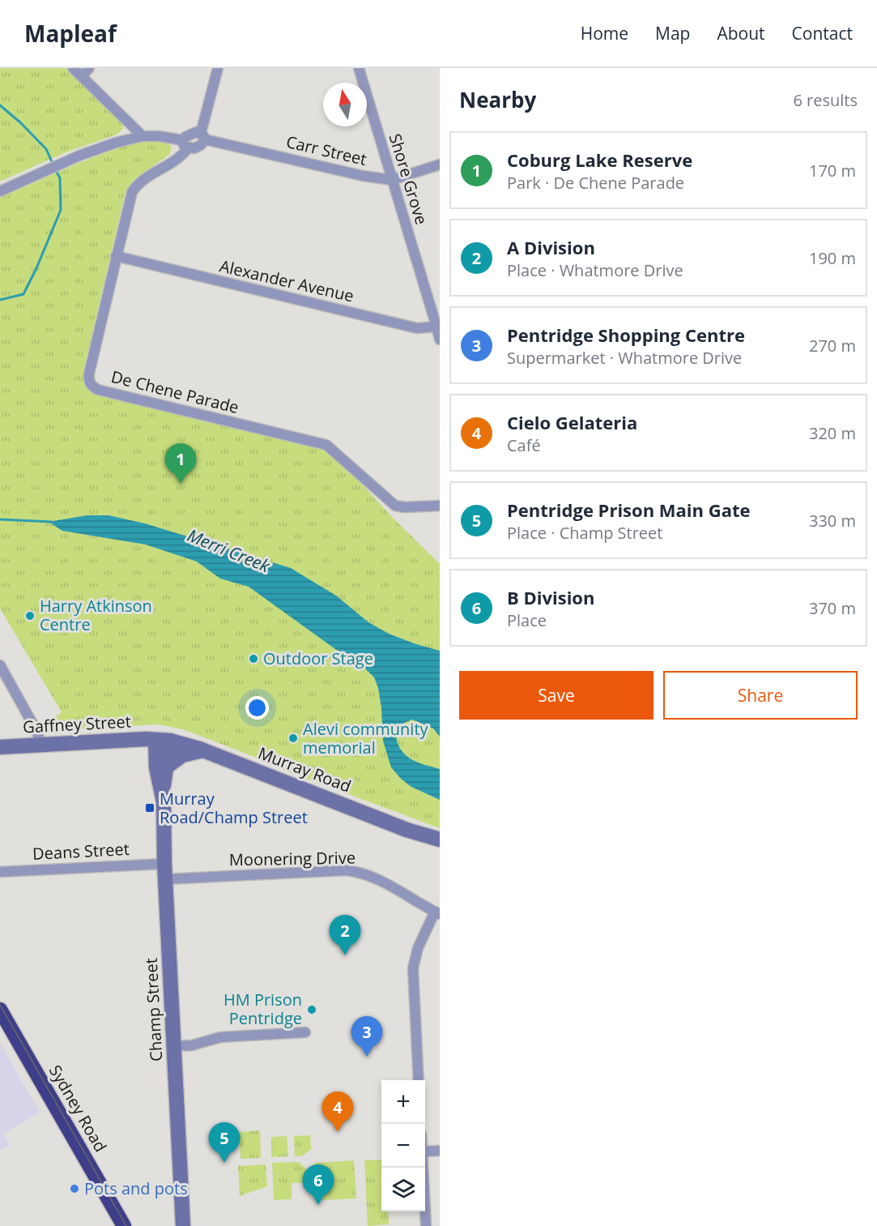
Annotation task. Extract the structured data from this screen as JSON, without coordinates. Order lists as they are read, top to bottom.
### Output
{
  "streets": {
    "highway": ["Sydney Road"],
    "street": [
      "Carr Street",
      "Shore Grove",
      "Alexander Avenue",
      "De Chene Parade",
      "Gaffney Street",
      "Murray Road",
      "Deans Street",
      "Moonering Drive",
      "Champ Street"
    ]
  },
  "crossings": [
    ["Carr Street", "Shore Grove"],
    ["Carr Street", "De Chene Parade"],
    ["Shore Grove", "Alexander Avenue"],
    ["Alexander Avenue", "De Chene Parade"],
    ["Gaffney Street", "Murray Road"],
    ["Gaffney Street", "Champ Street"],
    ["Murray Road", "Champ Street"],
    ["Deans Street", "Champ Street"],
    ["Moonering Drive", "Champ Street"]
  ],
  "water": ["Merri Creek"],
  "places": {
    "other": [
      "Harry Atkinson Centre",
      "Outdoor Stage",
      "Alevi community memorial",
      "HM Prison Pentridge",
      "Pots and pots"
    ],
    "transit": ["Murray Road/Champ Street"]
  },
  "north": "top",
  "page": {
    "header": "Mapleaf",
    "nav": [
      "Home",
      "Map",
      "About",
      "Contact"
    ],
    "heading": ["Nearby", "6 results"],
    "list": [
      {
        "mark": "1",
        "name": "Coburg Lake Reserve",
        "note": "Park · De Chene Parade",
        "value": "170 m"
      },
      {
        "mark": "2",
        "name": "A Division",
        "note": "Place · Whatmore Drive",
        "value": "190 m"
      },
      {
        "mark": "3",
        "name": "Pentridge Shopping Centre",
        "note": "Supermarket · Whatmore Drive",
        "value": "270 m"
      },
      {
        "mark": "4",
        "name": "Cielo Gelateria",
        "note": "Café",
        "value": "320 m"
      },
      {
        "mark": "5",
        "name": "Pentridge Prison Main Gate",
        "note": "Place · Champ Street",
        "value": "330 m"
      },
      {
        "mark": "6",
        "name": "B Division",
        "note": "Place",
        "value": "370 m"
      }
    ],
    "pins": [
      "1",
      "2",
      "3",
      "4",
      "5",
      "6"
    ],
    "buttons": ["Save", "Share"],
    "map_buttons": ["+", "−"]
  }
}
